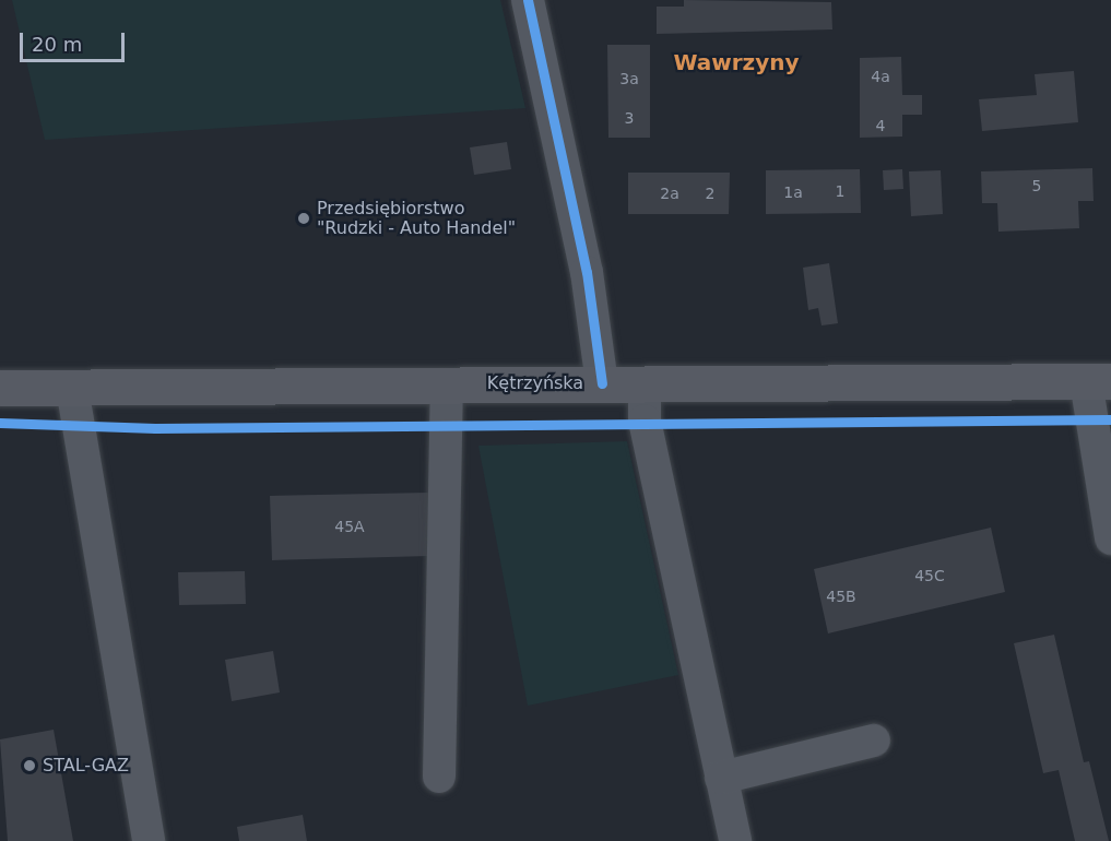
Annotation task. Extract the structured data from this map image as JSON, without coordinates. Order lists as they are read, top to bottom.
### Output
{
  "streets": {
    "main road": ["Kętrzyńska"]
  },
  "districts": ["Wawrzyny"],
  "places": ["Przedsiębiorstwo \"Rudzki - Auto Handel\"", "STAL-GAZ"],
  "house_numbers": [
    "4a",
    "3a",
    "3",
    "4",
    "5",
    "1",
    "1a",
    "2a",
    "2",
    "45A",
    "45C",
    "45B"
  ],
  "scale_bar": "20 m"
}
